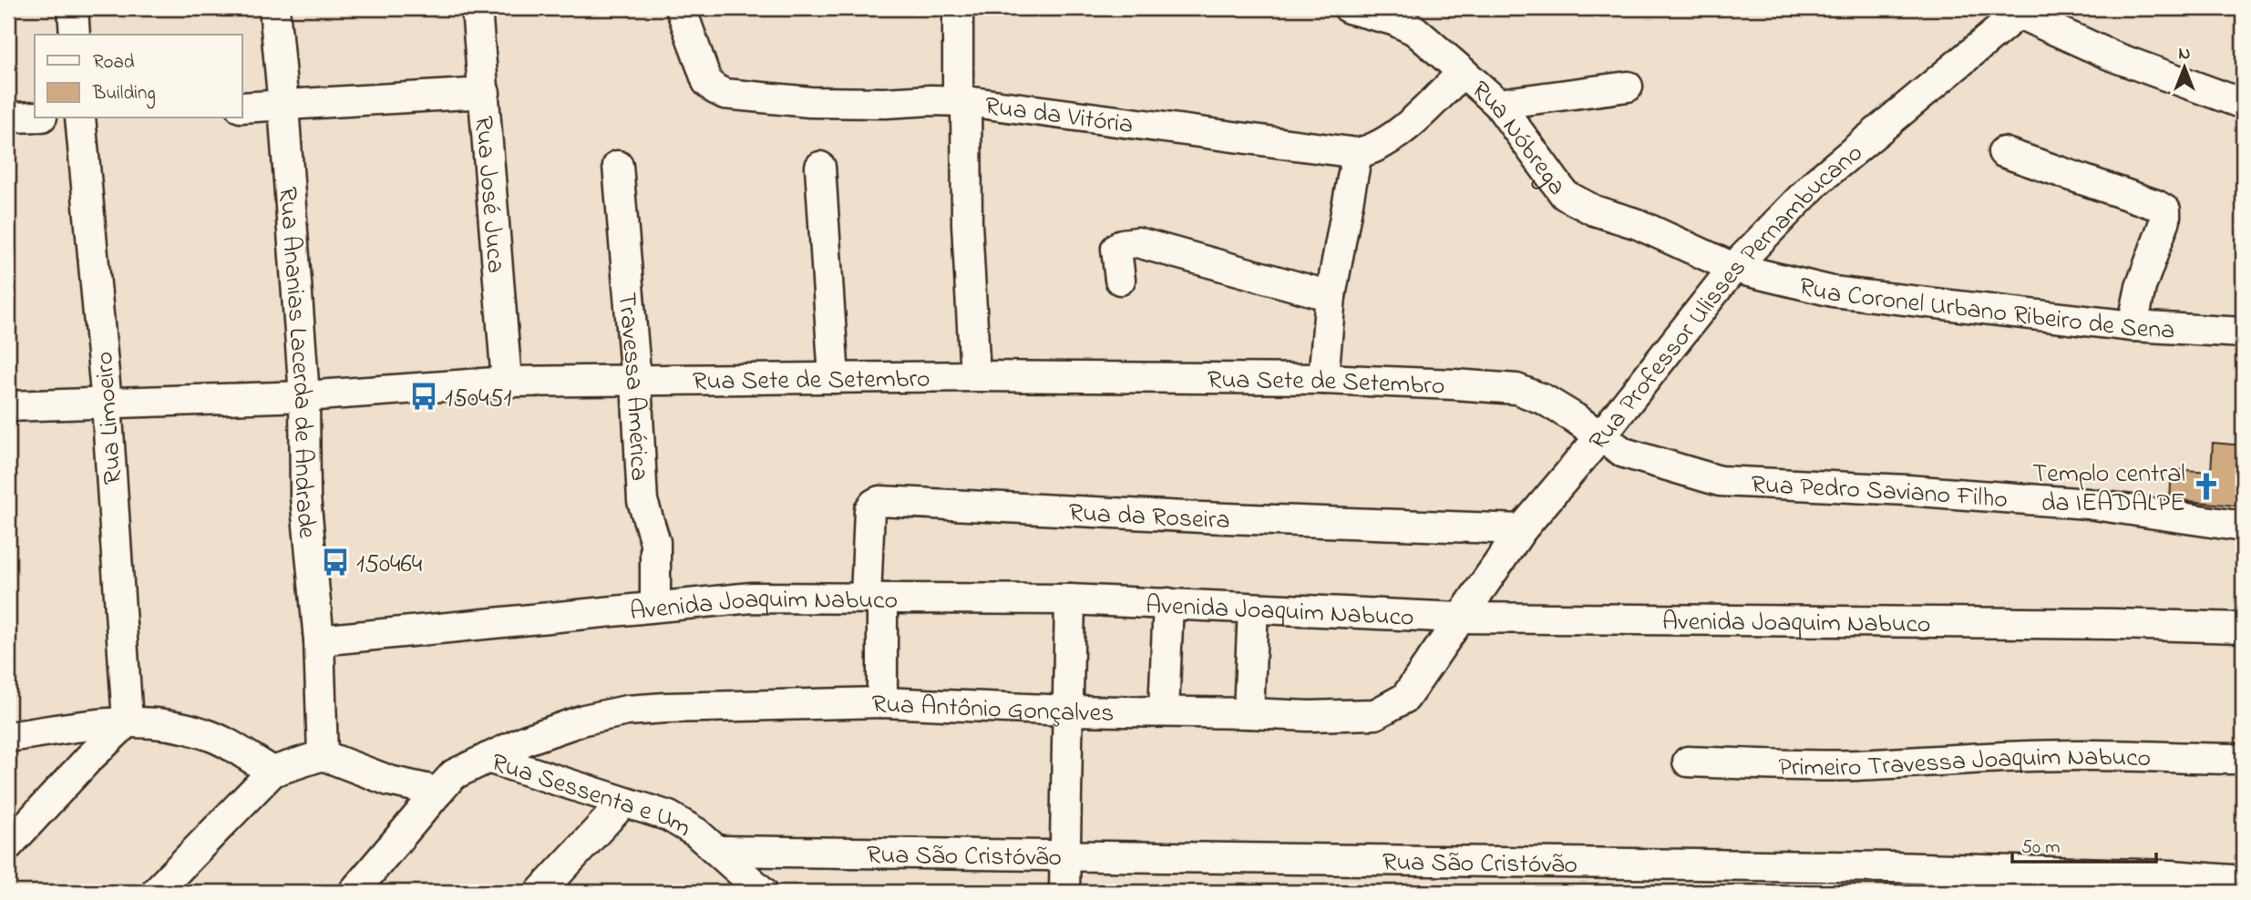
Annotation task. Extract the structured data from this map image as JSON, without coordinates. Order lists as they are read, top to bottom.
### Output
{
  "streets": {
    "street": [
      "Rua da Vitória",
      "Rua Nóbrega",
      "Rua José Juca",
      "Rua Professor Ulisses Pernambucano",
      "Rua Coronel Urbano Ribeiro de Sena",
      "Rua Ananias Lacerda de Andrade",
      "Rua Sete de Setembro",
      "Travessa América",
      "Rua Limoeiro",
      "Rua Pedro Saviano Filho",
      "Rua da Roseira",
      "Avenida Joaquim Nabuco",
      "Rua Antônio Gonçalves",
      "Primeiro Travessa Joaquim Nabuco",
      "Rua Sessenta e Um",
      "Rua São Cristóvão"
    ]
  },
  "crossings": [
    ["Rua da Vitória", "Rua Nóbrega"],
    ["Rua Nóbrega", "Rua Professor Ulisses Pernambucano"],
    ["Rua Nóbrega", "Rua Coronel Urbano Ribeiro de Sena"],
    ["Rua José Juca", "Rua Sete de Setembro"],
    ["Rua Professor Ulisses Pernambucano", "Rua Coronel Urbano Ribeiro de Sena"],
    ["Rua Professor Ulisses Pernambucano", "Rua Sete de Setembro"],
    ["Rua Professor Ulisses Pernambucano", "Rua Pedro Saviano Filho"],
    ["Rua Professor Ulisses Pernambucano", "Rua da Roseira"],
    ["Rua Professor Ulisses Pernambucano", "Avenida Joaquim Nabuco"],
    ["Rua Professor Ulisses Pernambucano", "Rua Antônio Gonçalves"],
    ["Rua Ananias Lacerda de Andrade", "Rua Sete de Setembro"],
    ["Rua Ananias Lacerda de Andrade", "Avenida Joaquim Nabuco"],
    ["Rua Sete de Setembro", "Travessa América"],
    ["Rua Sete de Setembro", "Rua Limoeiro"],
    ["Rua Sete de Setembro", "Rua Pedro Saviano Filho"],
    ["Travessa América", "Avenida Joaquim Nabuco"],
    ["Rua da Roseira", "Avenida Joaquim Nabuco"],
    ["Rua da Roseira", "Rua Antônio Gonçalves"],
    ["Avenida Joaquim Nabuco", "Rua Antônio Gonçalves"],
    ["Rua Antônio Gonçalves", "Rua Sessenta e Um"],
    ["Rua Sessenta e Um", "Rua São Cristóvão"]
  ],
  "places": {
    "bus stop": ["150451", "150464"],
    "church": ["Templo central da IEADALPE"]
  },
  "legend": ["Road", "Building"],
  "scale_bar": "50 m",
  "north": "top"
}
